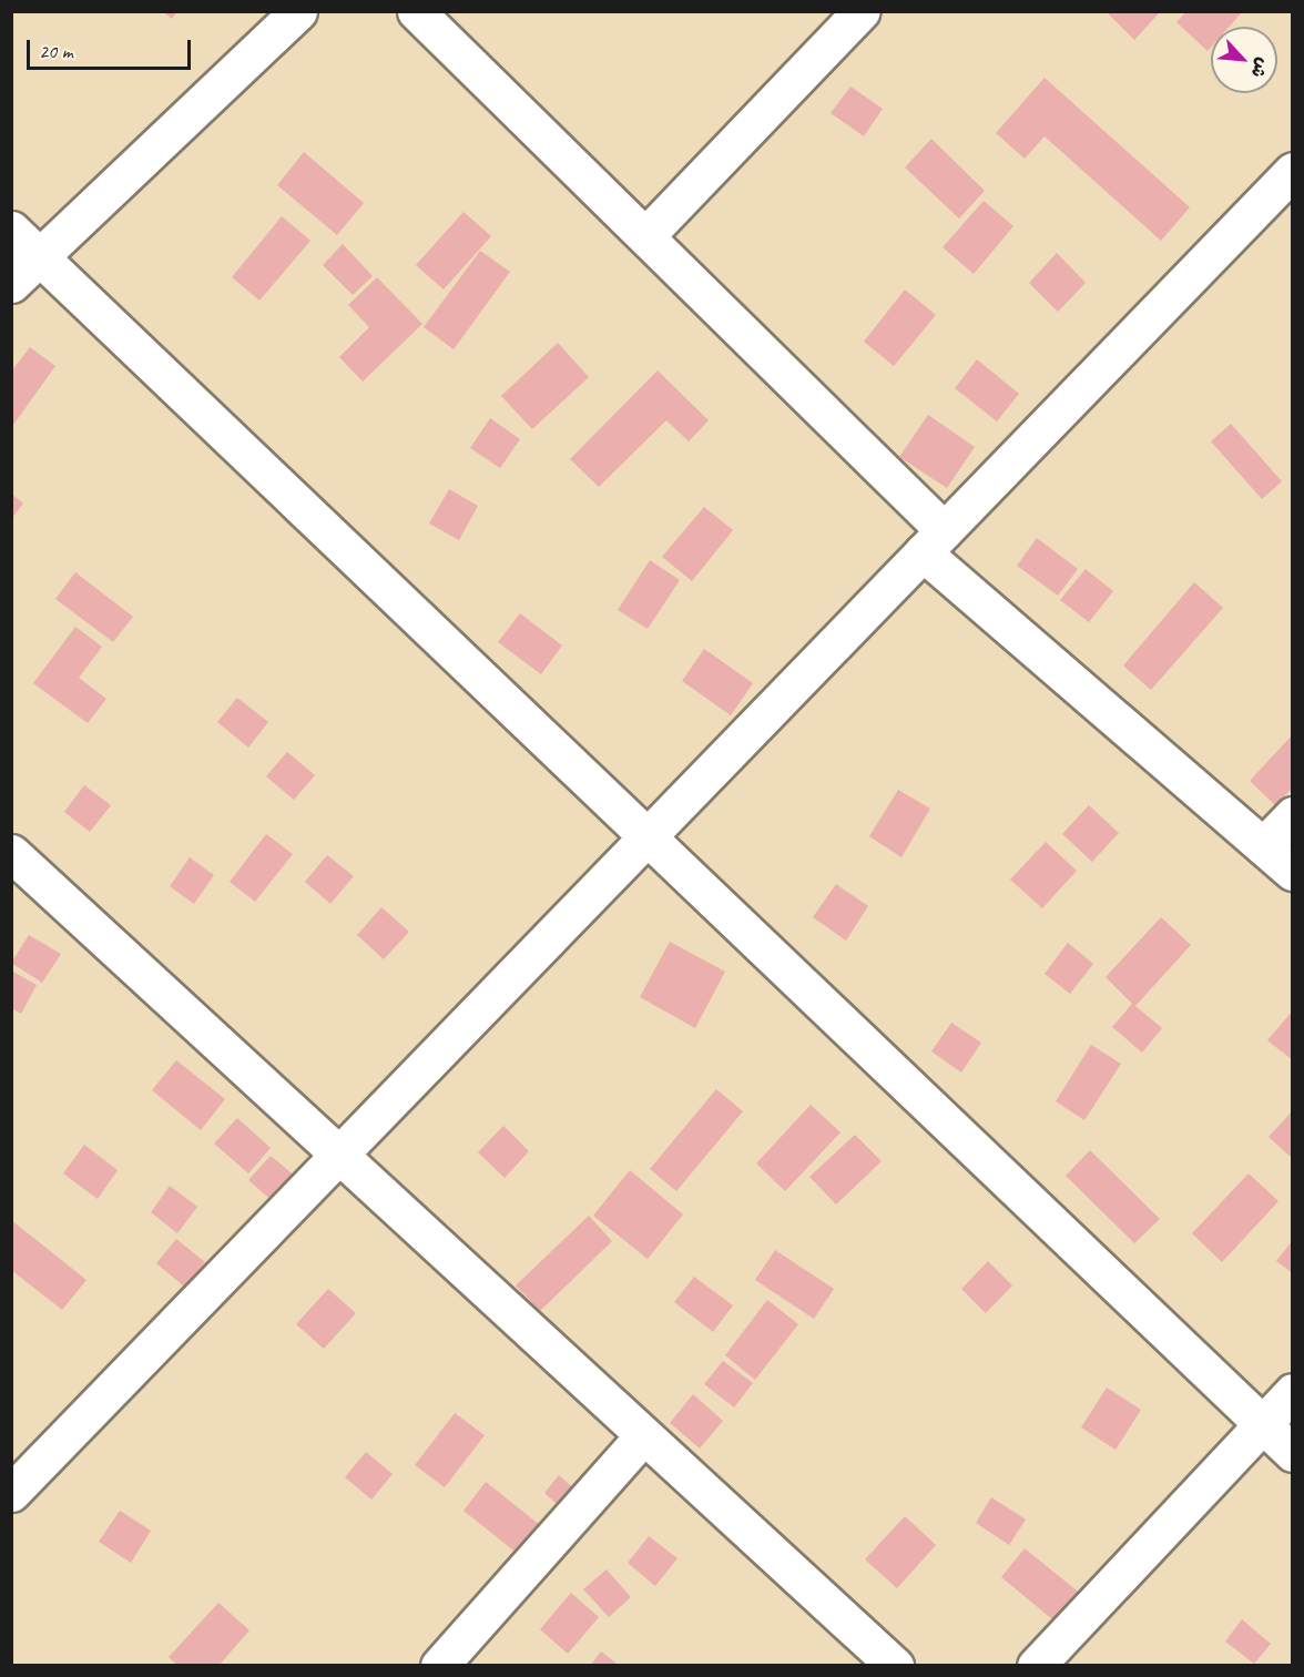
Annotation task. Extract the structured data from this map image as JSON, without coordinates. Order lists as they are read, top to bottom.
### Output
{
  "scale_bar": "20 m",
  "north": "bottom right"
}
